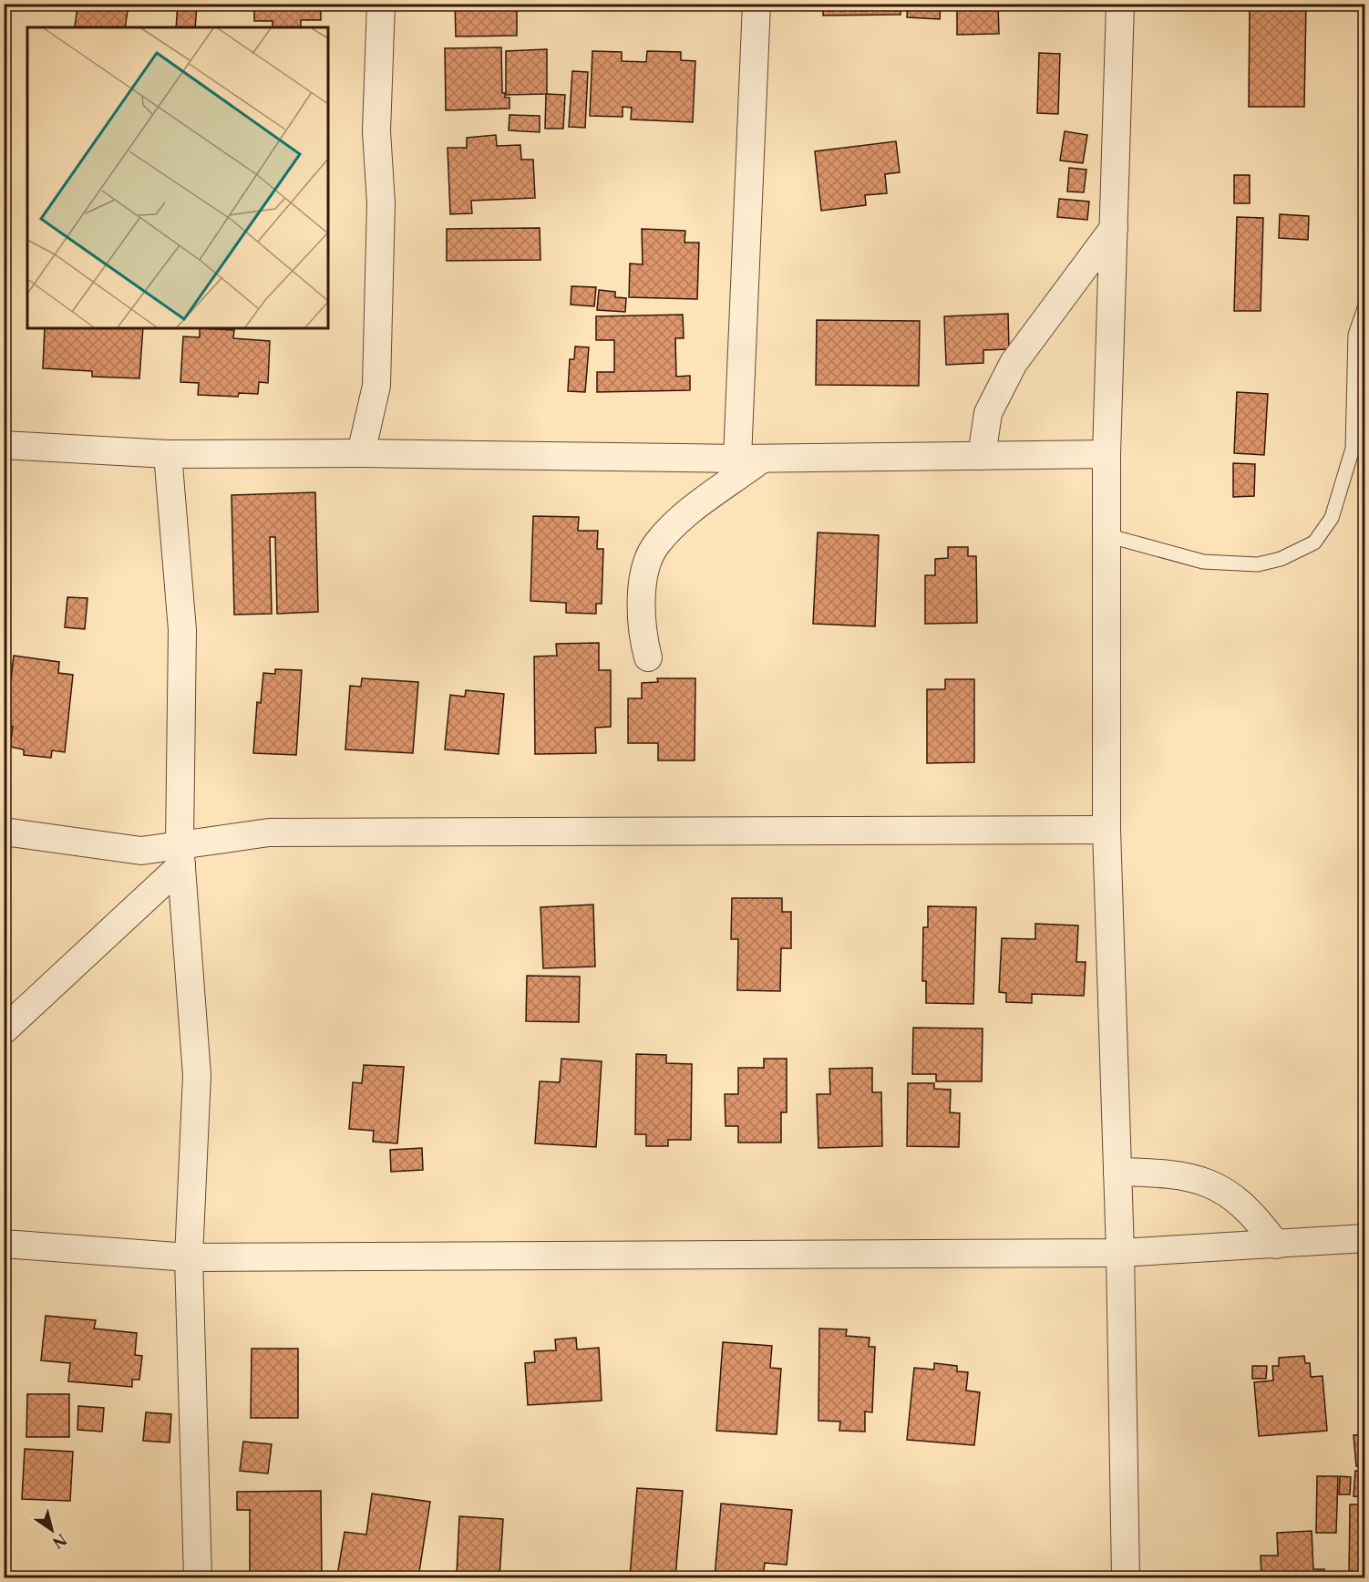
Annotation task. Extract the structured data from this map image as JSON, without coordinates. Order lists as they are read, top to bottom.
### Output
{
  "north": "bottom right"
}
